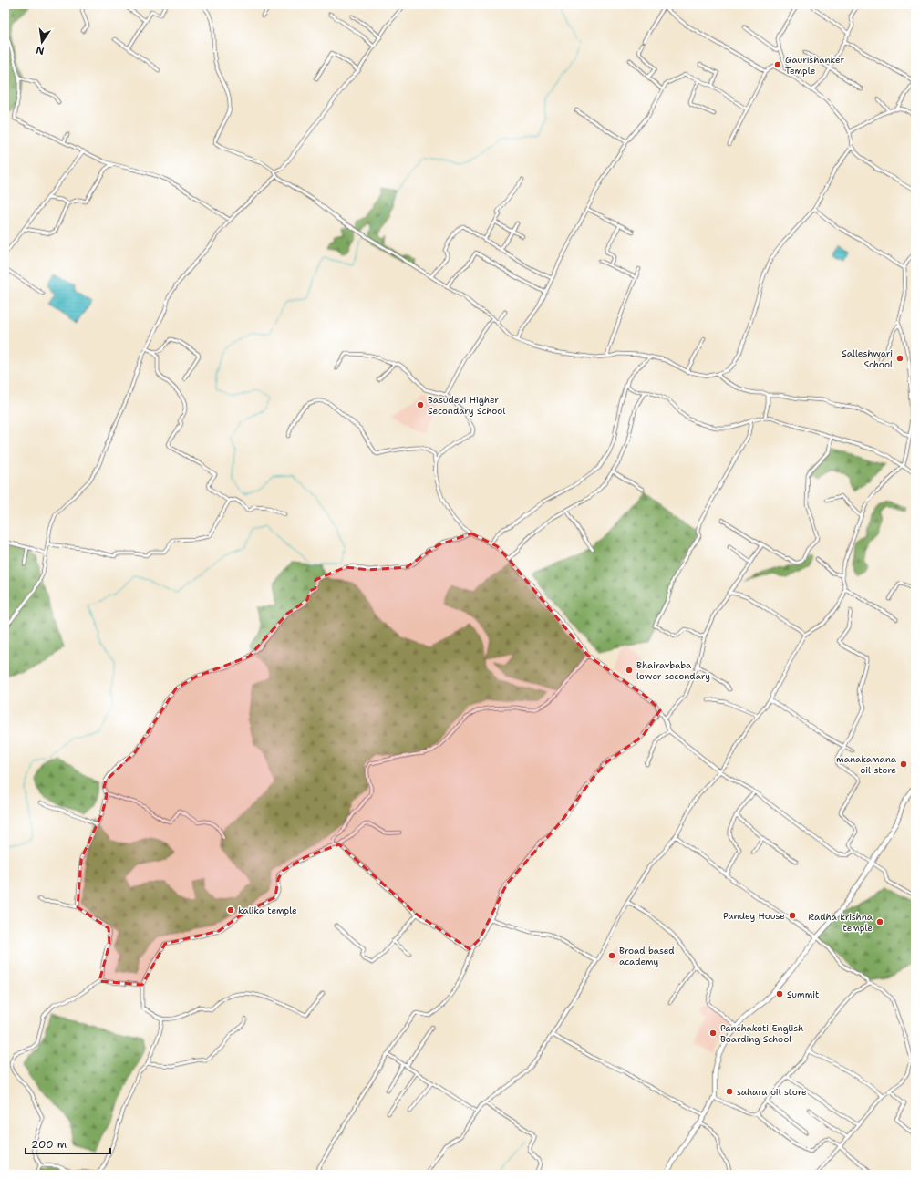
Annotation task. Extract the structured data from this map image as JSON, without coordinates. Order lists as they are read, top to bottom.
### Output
{
  "places": [
    "Gaurishanker Temple",
    "Salleshwari School",
    "Basudevi Higher Secondary School",
    "Bhairavbaba lower secondary",
    "manakamana oil store",
    "kalika temple",
    "Pandey House",
    "Radha krishna temple",
    "Broad based academy",
    "Summit",
    "Panchakoti English Boarding School",
    "sahara oil store"
  ],
  "scale_bar": "200 m",
  "north": "bottom"
}
